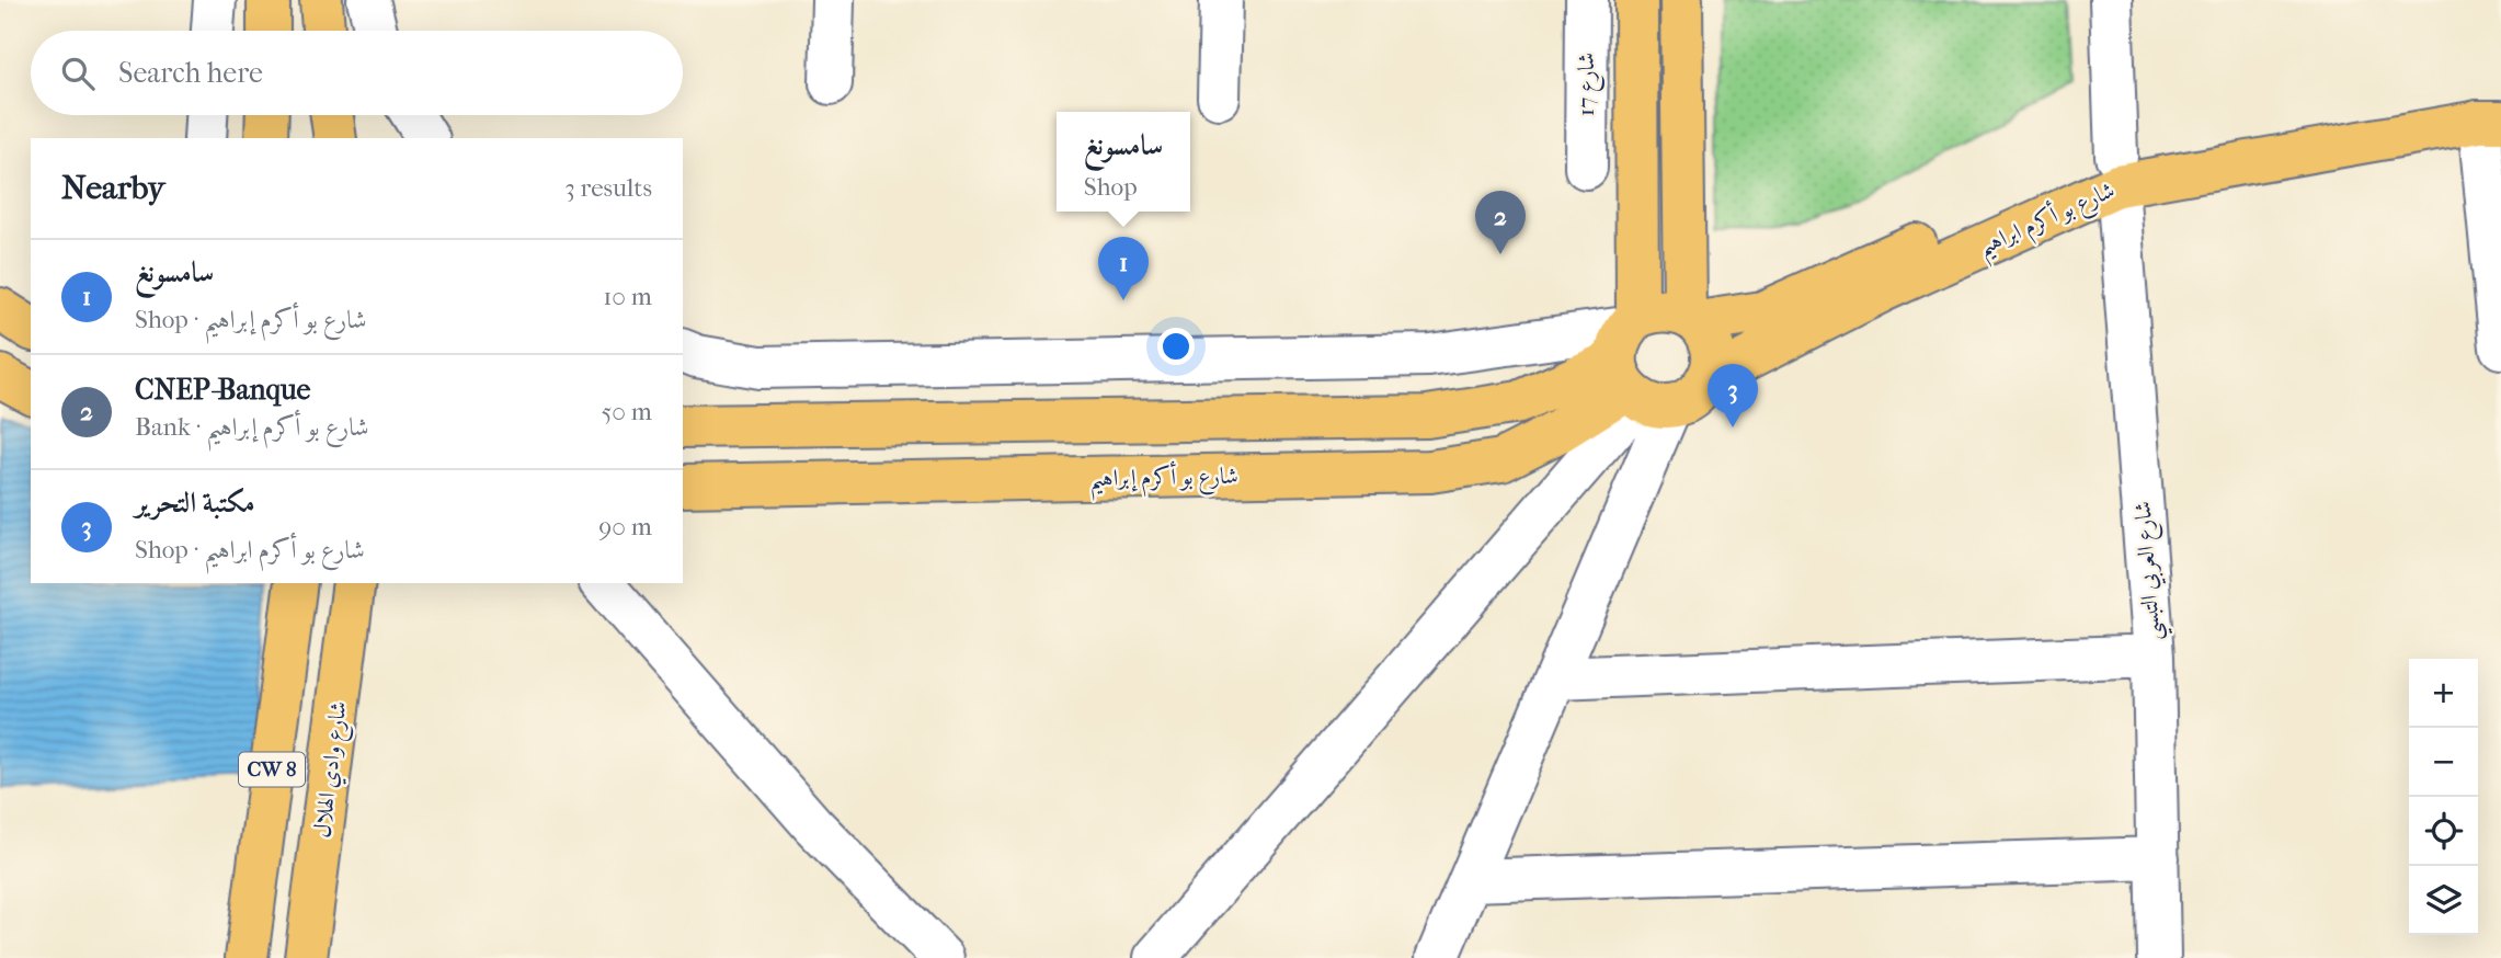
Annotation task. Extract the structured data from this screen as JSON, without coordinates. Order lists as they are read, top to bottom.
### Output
{
  "streets": {
    "main road": [
      "شارع بو أكرم ابراهيم",
      "شارع بو أكرم إبراهيم",
      "CW 8",
      "شارع وادي الهلال"
    ],
    "street": ["شارع 17", "شارع العربي التبسي"]
  },
  "crossings": [
    ["شارع بو أكرم ابراهيم", "شارع بو أكرم إبراهيم"],
    ["شارع بو أكرم ابراهيم", "شارع العربي التبسي"]
  ],
  "page": {
    "search": "Search here",
    "popup": ["سامسونغ", "Shop"],
    "heading": ["Nearby", "3 results"],
    "pins": ["2", "1", "3"],
    "list": [
      {
        "mark": "1",
        "name": "سامسونغ",
        "note": "Shop · شارع بو أكرم إبراهيم",
        "value": "10 m"
      },
      {
        "mark": "2",
        "name": "CNEP-Banque",
        "note": "Bank · شارع بو أكرم إبراهيم",
        "value": "50 m"
      },
      {
        "mark": "3",
        "name": "مكتبة التحرير",
        "note": "Shop · شارع بو أكرم ابراهيم",
        "value": "90 m"
      }
    ],
    "map_buttons": ["+", "−"]
  }
}
